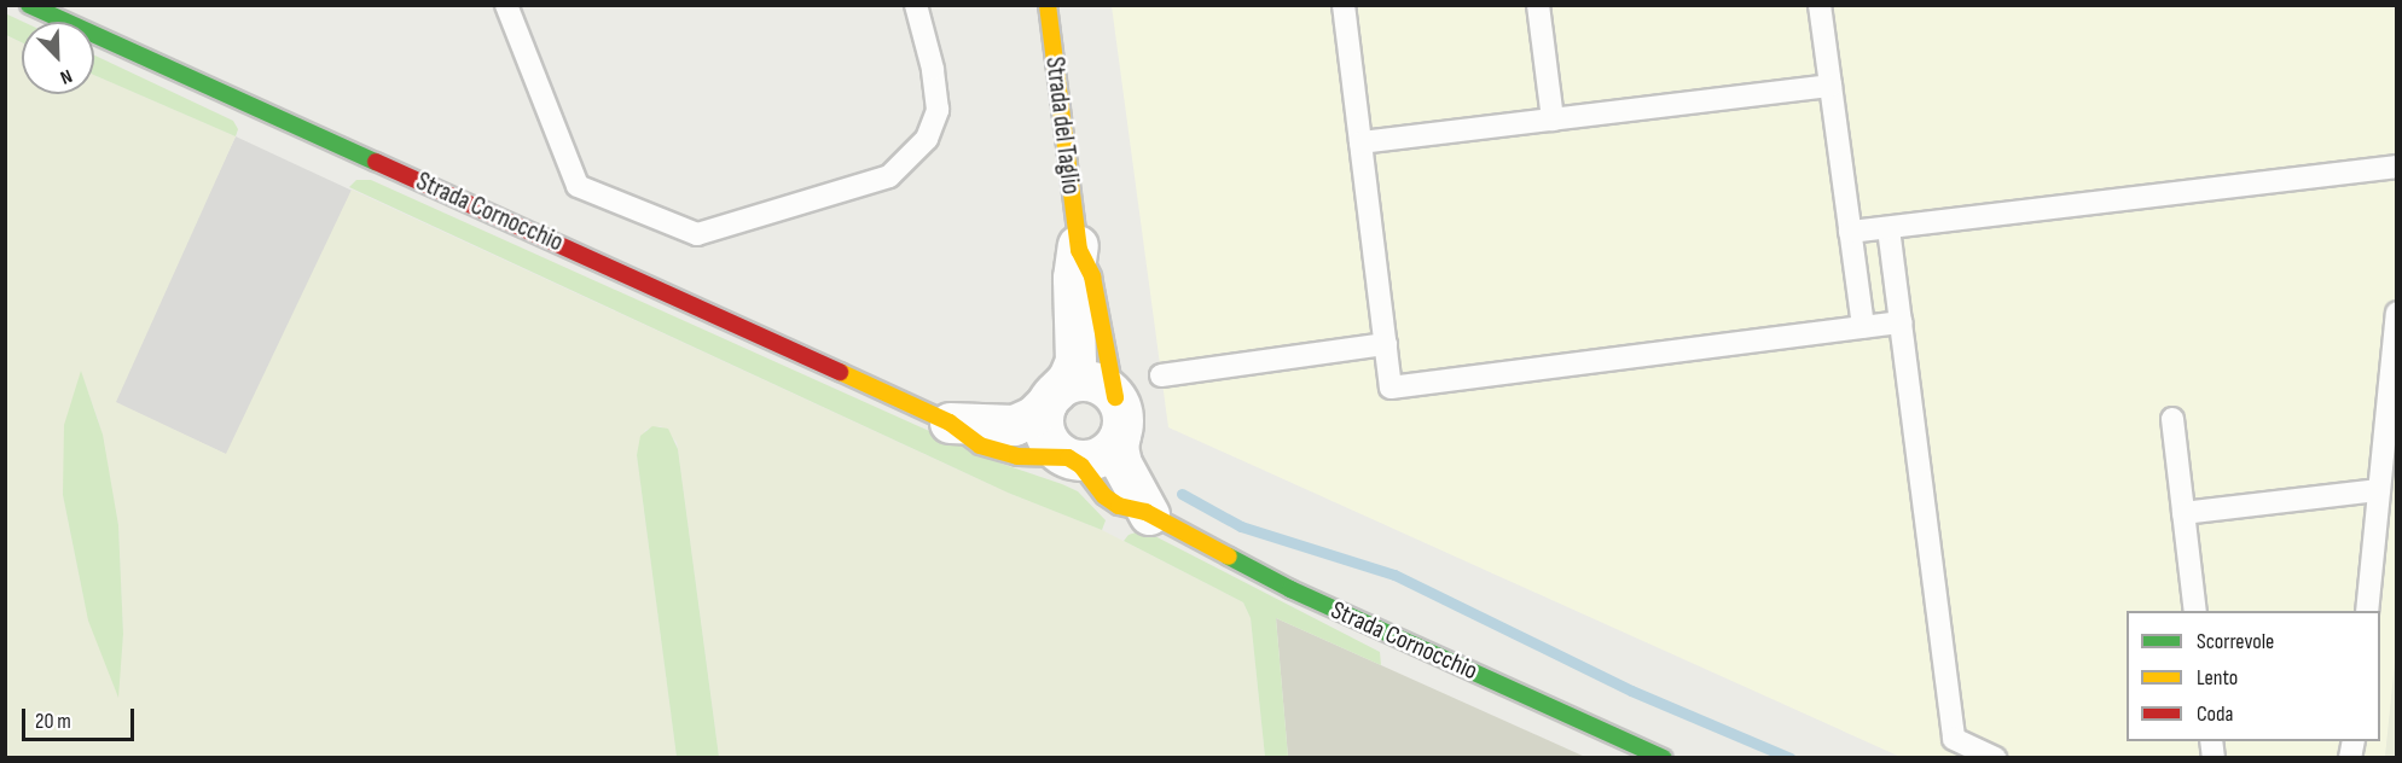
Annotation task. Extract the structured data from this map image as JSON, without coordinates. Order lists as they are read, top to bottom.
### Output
{
  "streets": {
    "street": ["Strada del Taglio", "Strada Cornocchio"]
  },
  "crossings": [
    ["Strada del Taglio", "Strada Cornocchio"]
  ],
  "legend": ["Scorrevole", "Lento", "Coda"],
  "scale_bar": "20 m",
  "north": "bottom right"
}
